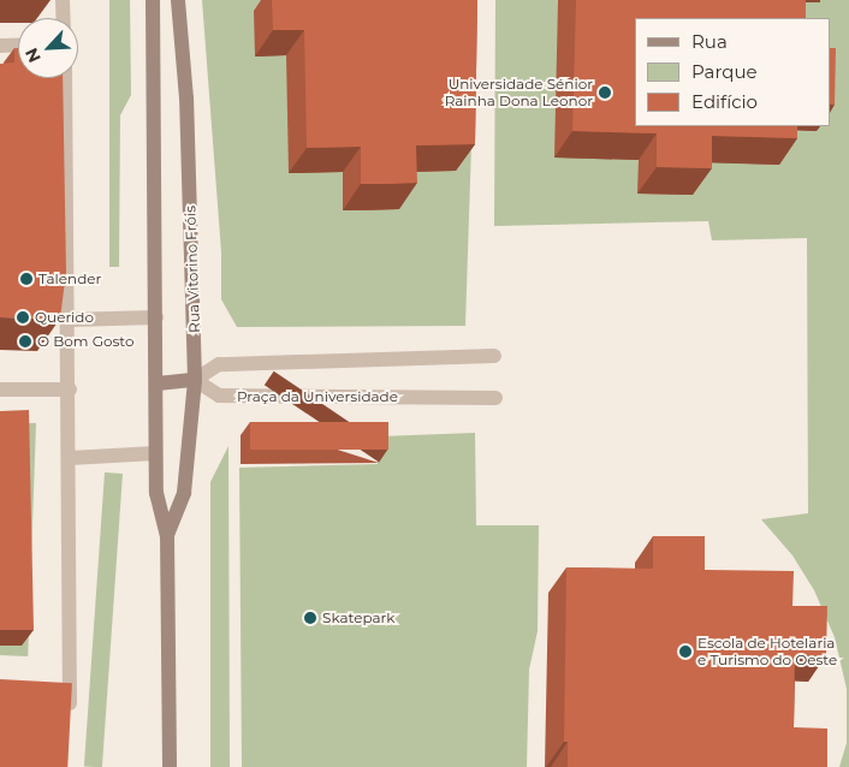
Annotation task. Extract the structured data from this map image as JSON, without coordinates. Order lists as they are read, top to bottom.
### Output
{
  "streets": {
    "main road": ["Rua Vitorino Fróis"],
    "street": ["Praça da Universidade"]
  },
  "crossings": [
    ["Rua Vitorino Fróis", "Praça da Universidade"]
  ],
  "places": [
    "Universidade Sénior Rainha Dona Leonor",
    "Talender",
    "Querido",
    "O Bom Gosto",
    "Skatepark",
    "Escola de Hotelaria e Turismo do Oeste"
  ],
  "legend": ["Rua", "Parque", "Edifício"],
  "north": "bottom left"
}
